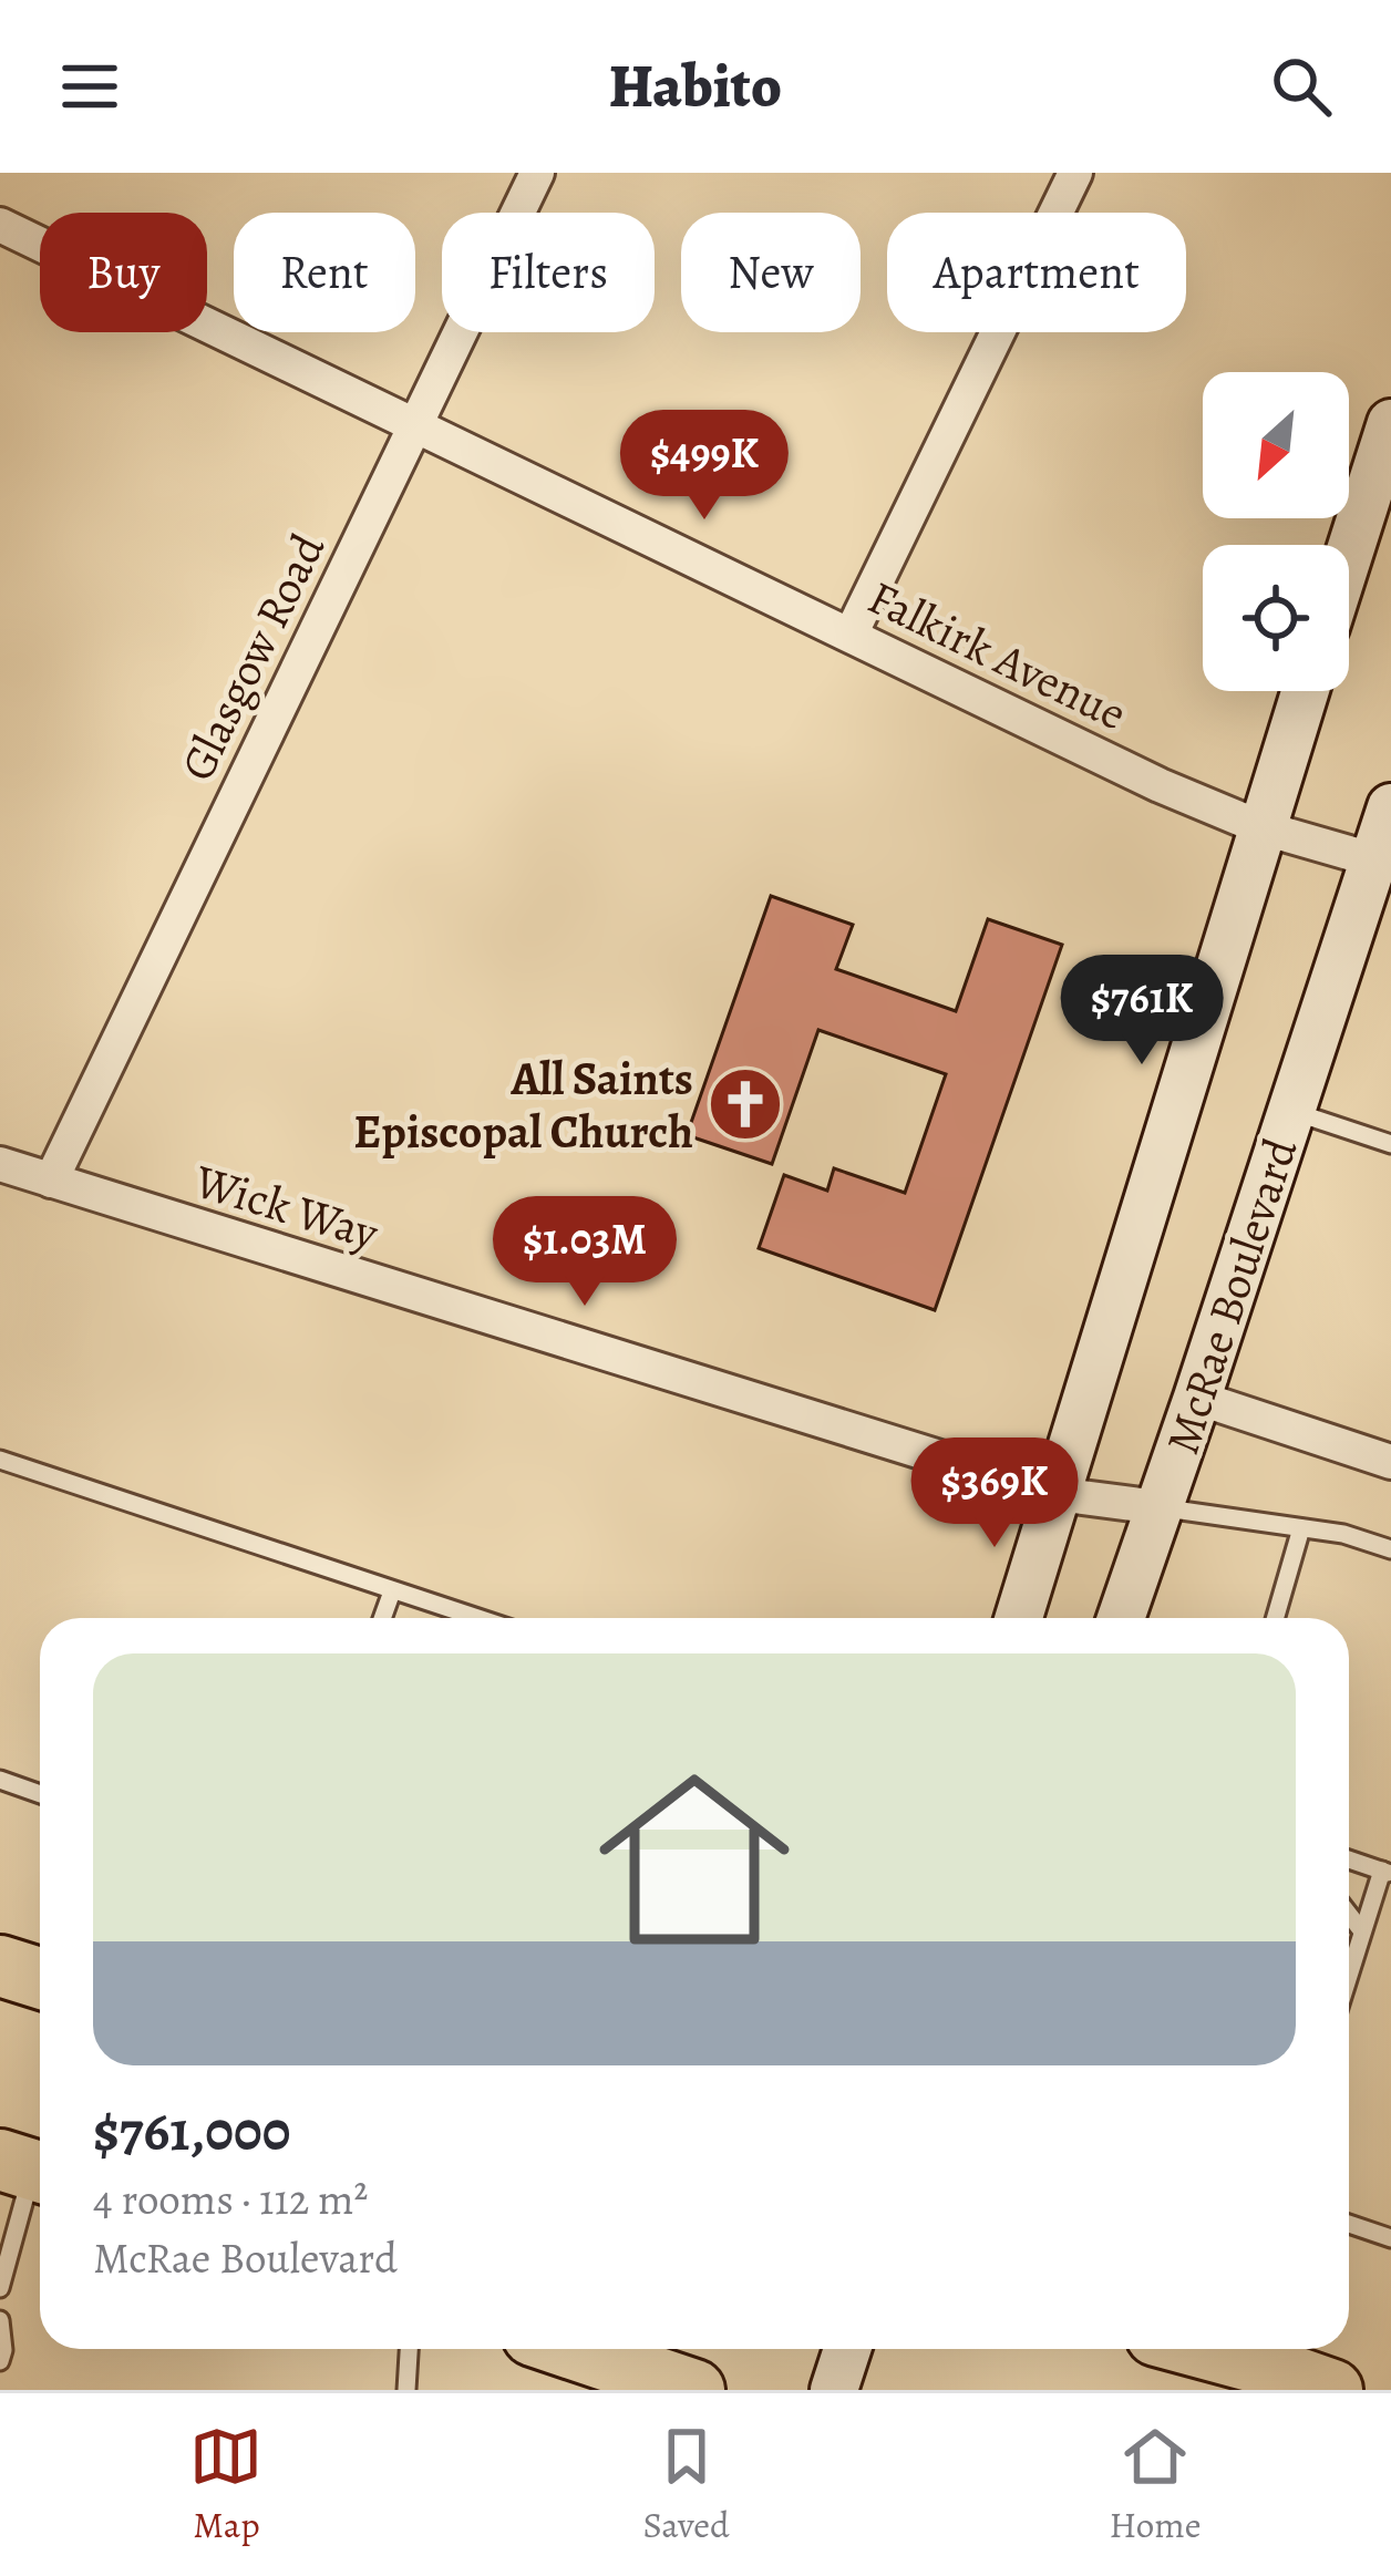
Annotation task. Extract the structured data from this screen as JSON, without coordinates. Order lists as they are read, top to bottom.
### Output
{
  "streets": {
    "main road": ["McRae Boulevard"],
    "street": ["Falkirk Avenue", "Glasgow Road", "Wick Way"]
  },
  "crossings": [
    ["Falkirk Avenue", "Glasgow Road"],
    ["Falkirk Avenue", "McRae Boulevard"],
    ["Glasgow Road", "Wick Way"],
    ["Wick Way", "McRae Boulevard"]
  ],
  "places": {
    "church": ["All Saints Episcopal Church"]
  },
  "north": "bottom left",
  "page": {
    "header": "Habito",
    "chip": [
      "Buy",
      "Rent",
      "Filters",
      "New",
      "Apartment"
    ],
    "price": [
      "$499K",
      "$761K",
      "$1.03M",
      "$369K"
    ],
    "list": [
      {
        "name": "$761,000",
        "note": "4 rooms · 112 m² · McRae Boulevard"
      }
    ],
    "tabs": ["Map", "Saved", "Home"]
  }
}
